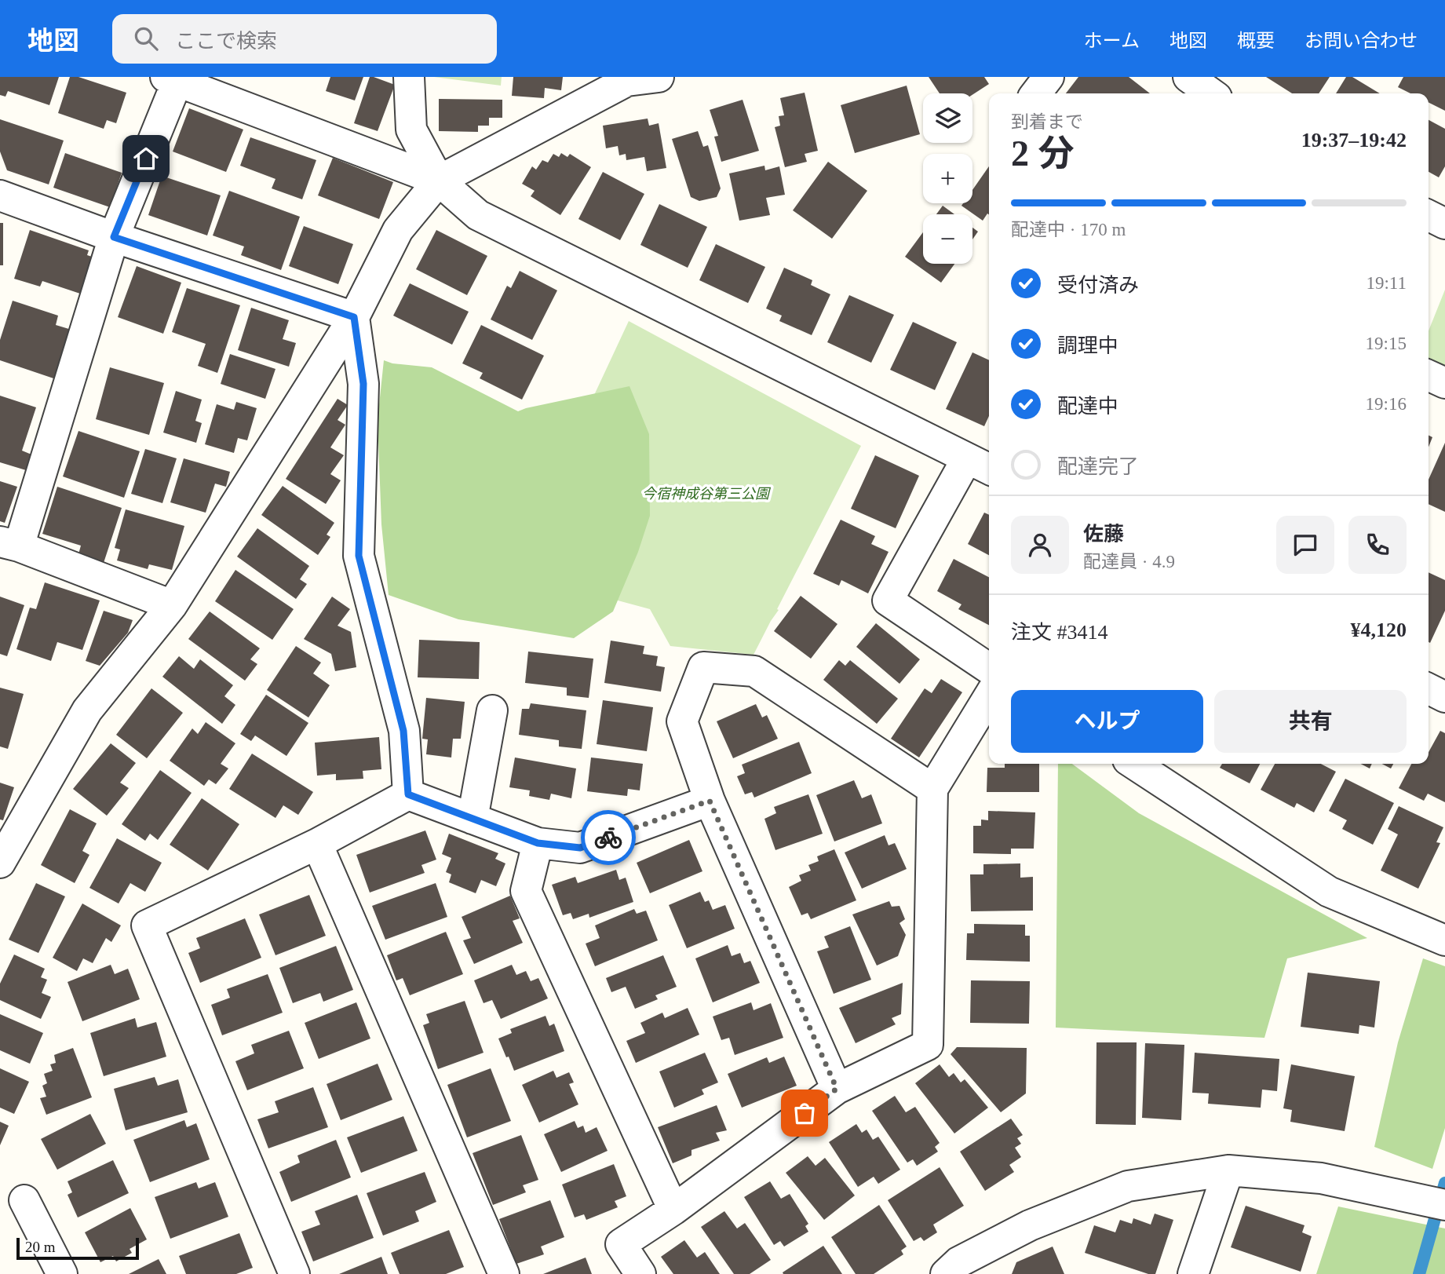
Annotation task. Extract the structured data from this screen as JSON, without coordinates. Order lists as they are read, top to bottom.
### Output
{
  "parks": ["今宿神成谷第三公園"],
  "scale_bar": "20 m",
  "page": {
    "header": "地図",
    "search": "ここで検索",
    "nav": [
      "ホーム",
      "地図",
      "概要",
      "お問い合わせ"
    ],
    "map_buttons": ["+", "−"],
    "heading": ["2 分", "到着まで", "19:37–19:42"],
    "panel": [
      "佐藤",
      "配達員 · 4.9",
      "注文 #3414",
      "¥4,120"
    ],
    "bar": "配達中 · 170 m",
    "list": [
      ["受付済み", "19:11"],
      ["調理中", "19:15"],
      ["配達中", "19:16"],
      "配達完了"
    ],
    "buttons": ["ヘルプ", "共有"],
    "scale": "20 m"
  }
}
